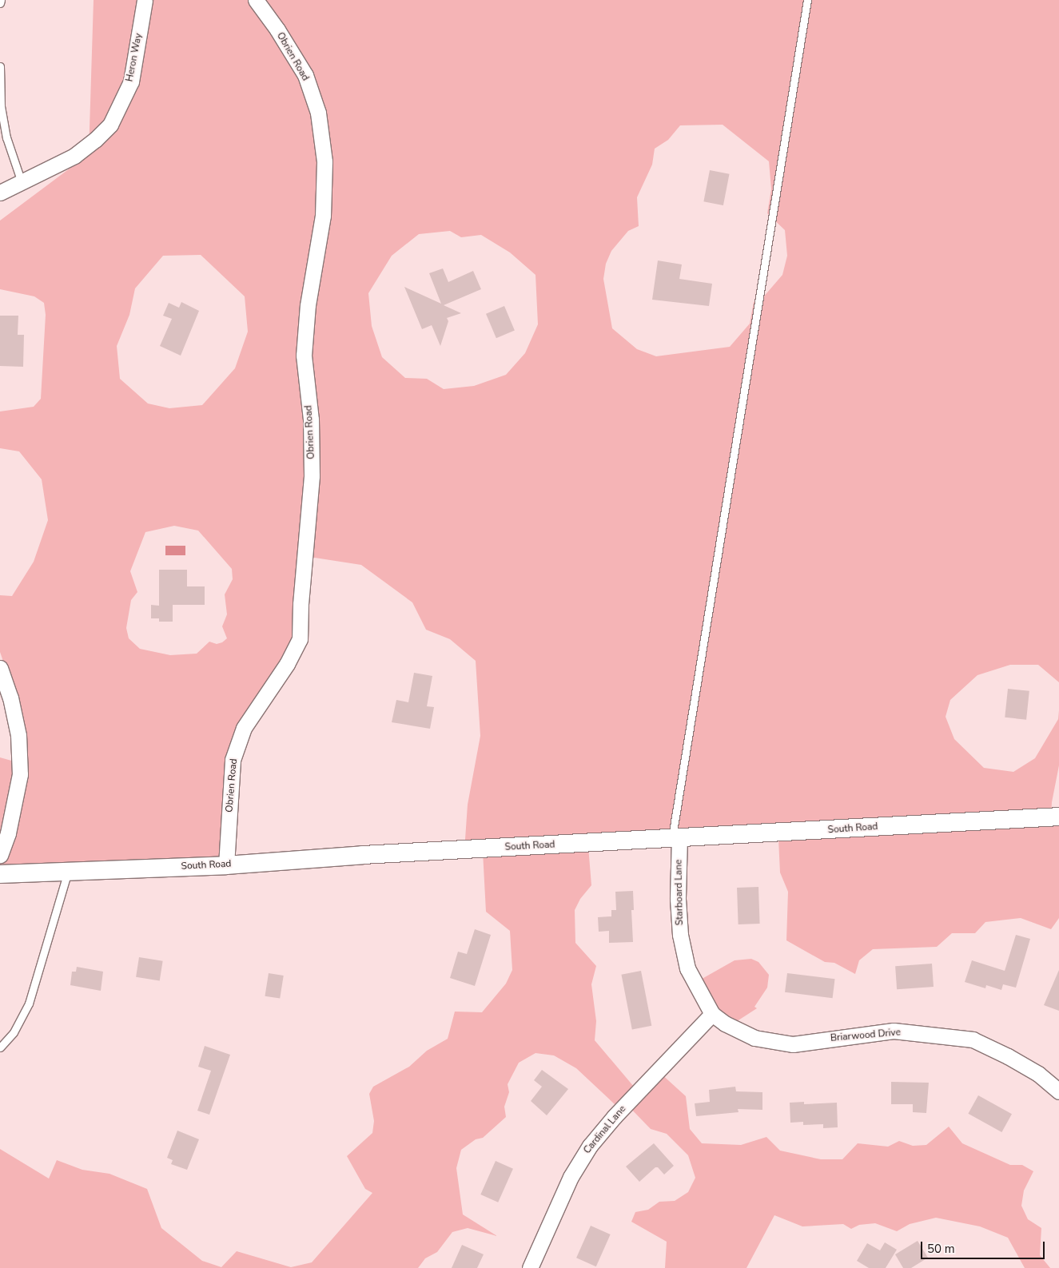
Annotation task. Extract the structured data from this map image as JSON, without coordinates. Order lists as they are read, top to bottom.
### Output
{
  "streets": {
    "street": [
      "Obrien Road",
      "Heron Way",
      "South Road",
      "Starboard Lane",
      "Briarwood Drive",
      "Cardinal Lane"
    ]
  },
  "crossings": [
    ["Obrien Road", "South Road"],
    ["South Road", "Starboard Lane"],
    ["Starboard Lane", "Briarwood Drive"],
    ["Starboard Lane", "Cardinal Lane"],
    ["Briarwood Drive", "Cardinal Lane"]
  ],
  "scale_bar": "50 m"
}
